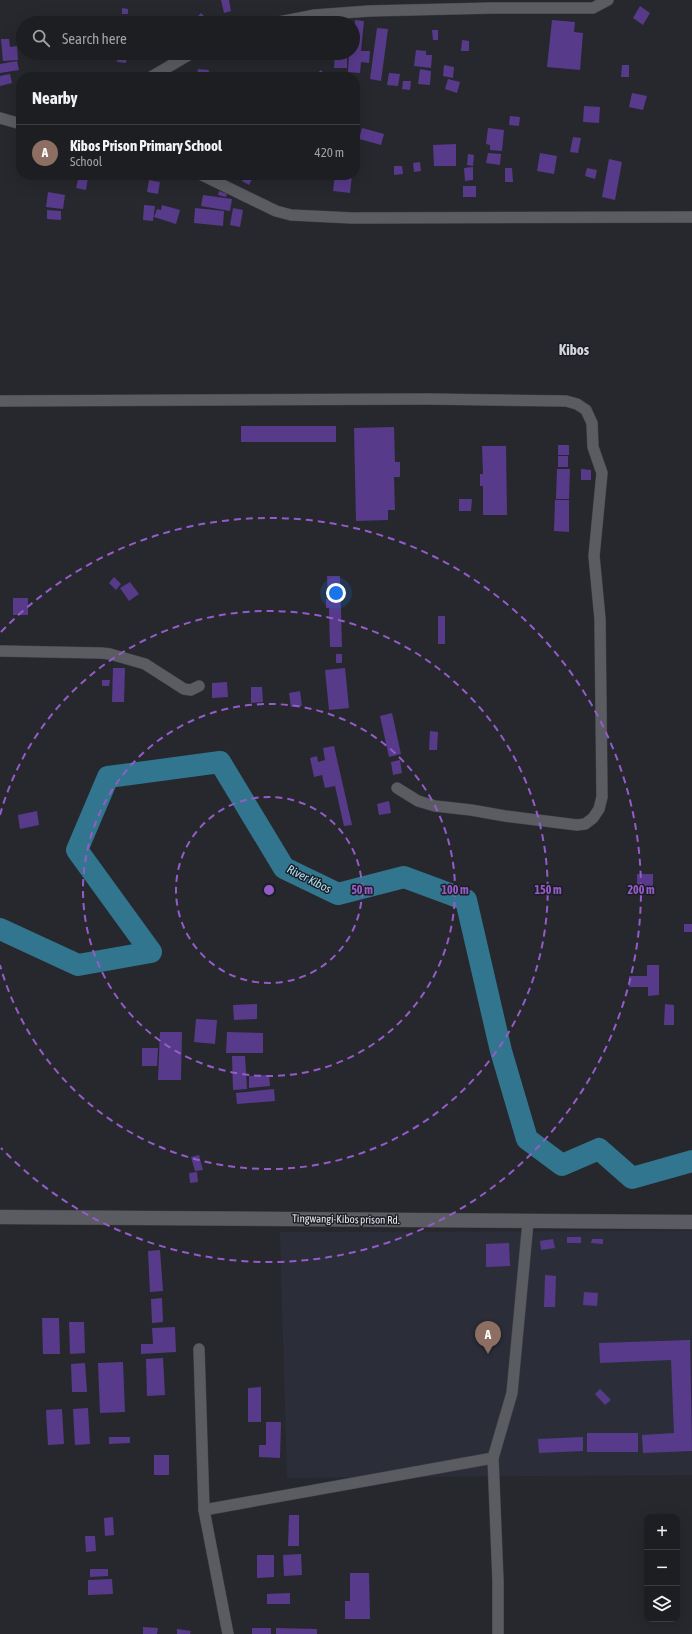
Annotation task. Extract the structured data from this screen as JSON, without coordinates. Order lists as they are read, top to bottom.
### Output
{
  "streets": {
    "street": ["Tingwangi-Kibos prison Rd."]
  },
  "districts": ["Kibos"],
  "water": ["River Kibos"],
  "page": {
    "search": "Search here",
    "heading": "Nearby",
    "list": [
      {
        "mark": "A",
        "name": "Kibos Prison Primary School",
        "note": "School",
        "value": "420 m"
      }
    ],
    "pins": "A",
    "map_buttons": ["+", "−"]
  },
  "rings": [
    "50 m",
    "100 m",
    "150 m",
    "200 m"
  ]
}
